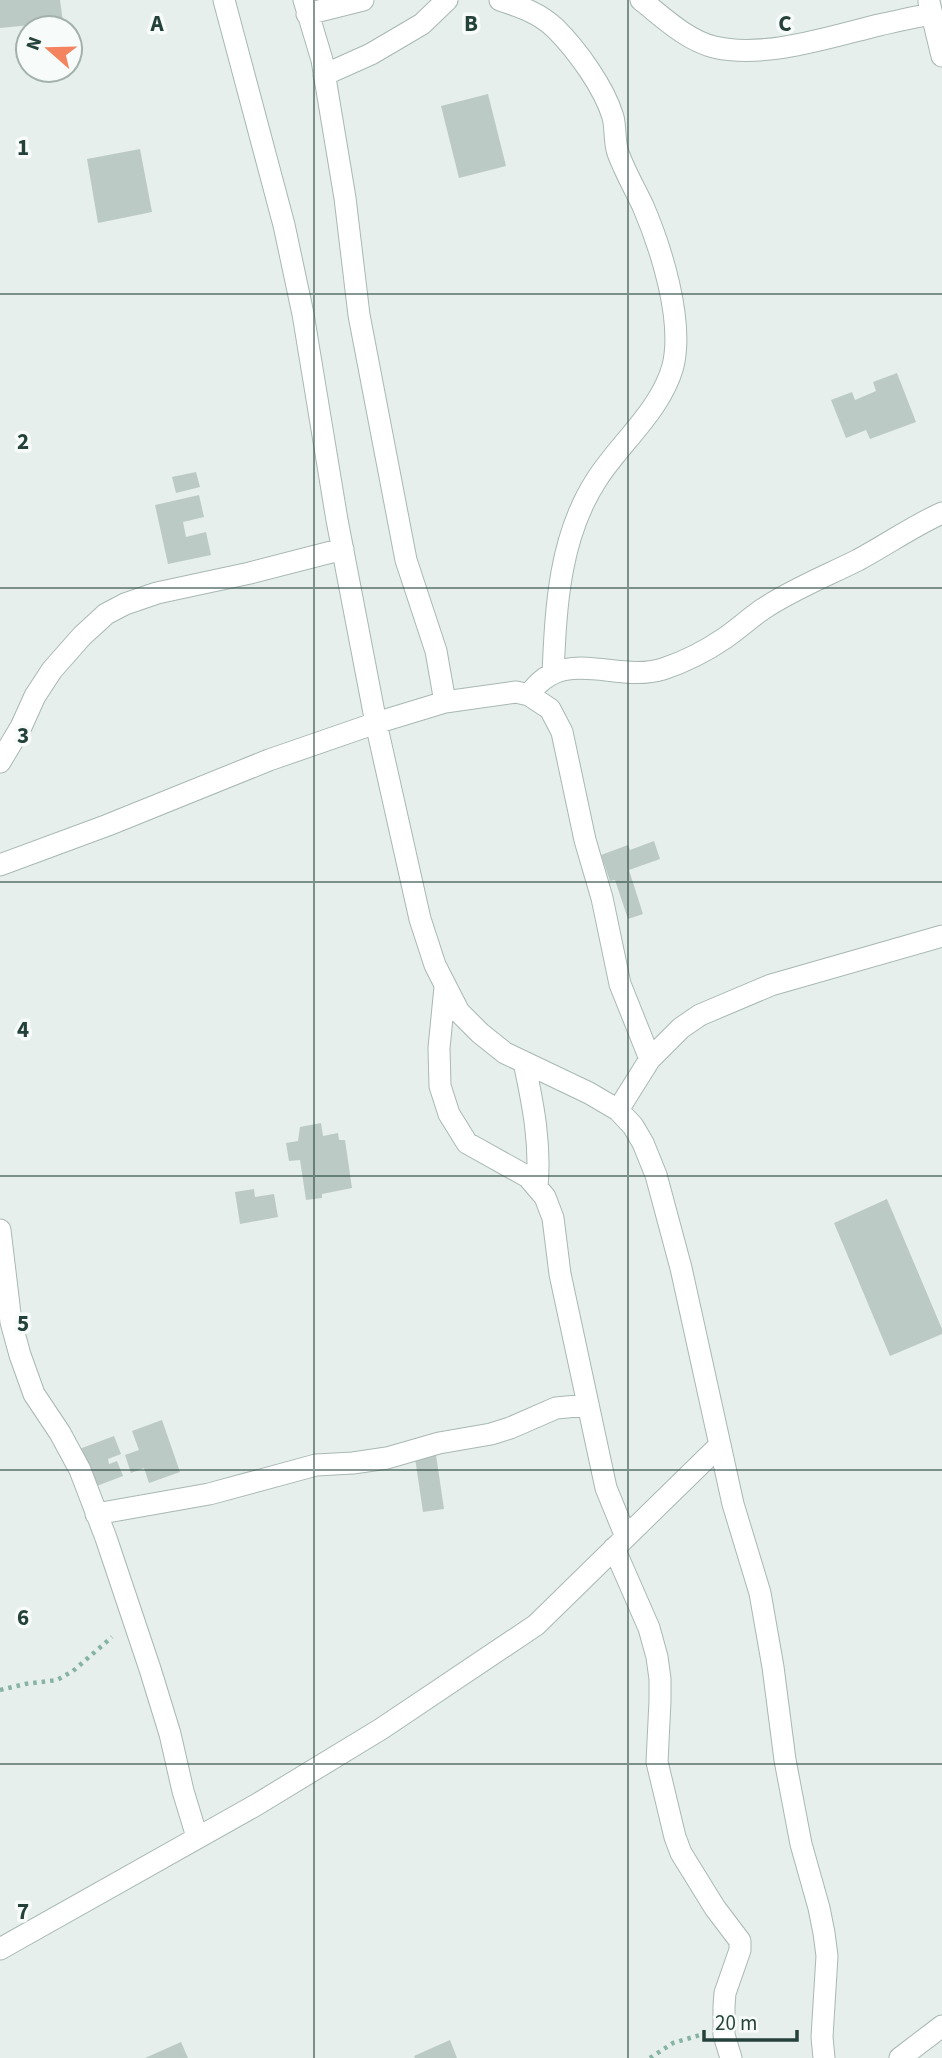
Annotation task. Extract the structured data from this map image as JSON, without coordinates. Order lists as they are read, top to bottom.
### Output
{
  "scale_bar": "20 m",
  "north": "left",
  "grid": {
    "columns": ["A", "B", "C"],
    "rows": [
      "1",
      "2",
      "3",
      "4",
      "5",
      "6",
      "7"
    ]
  }
}
